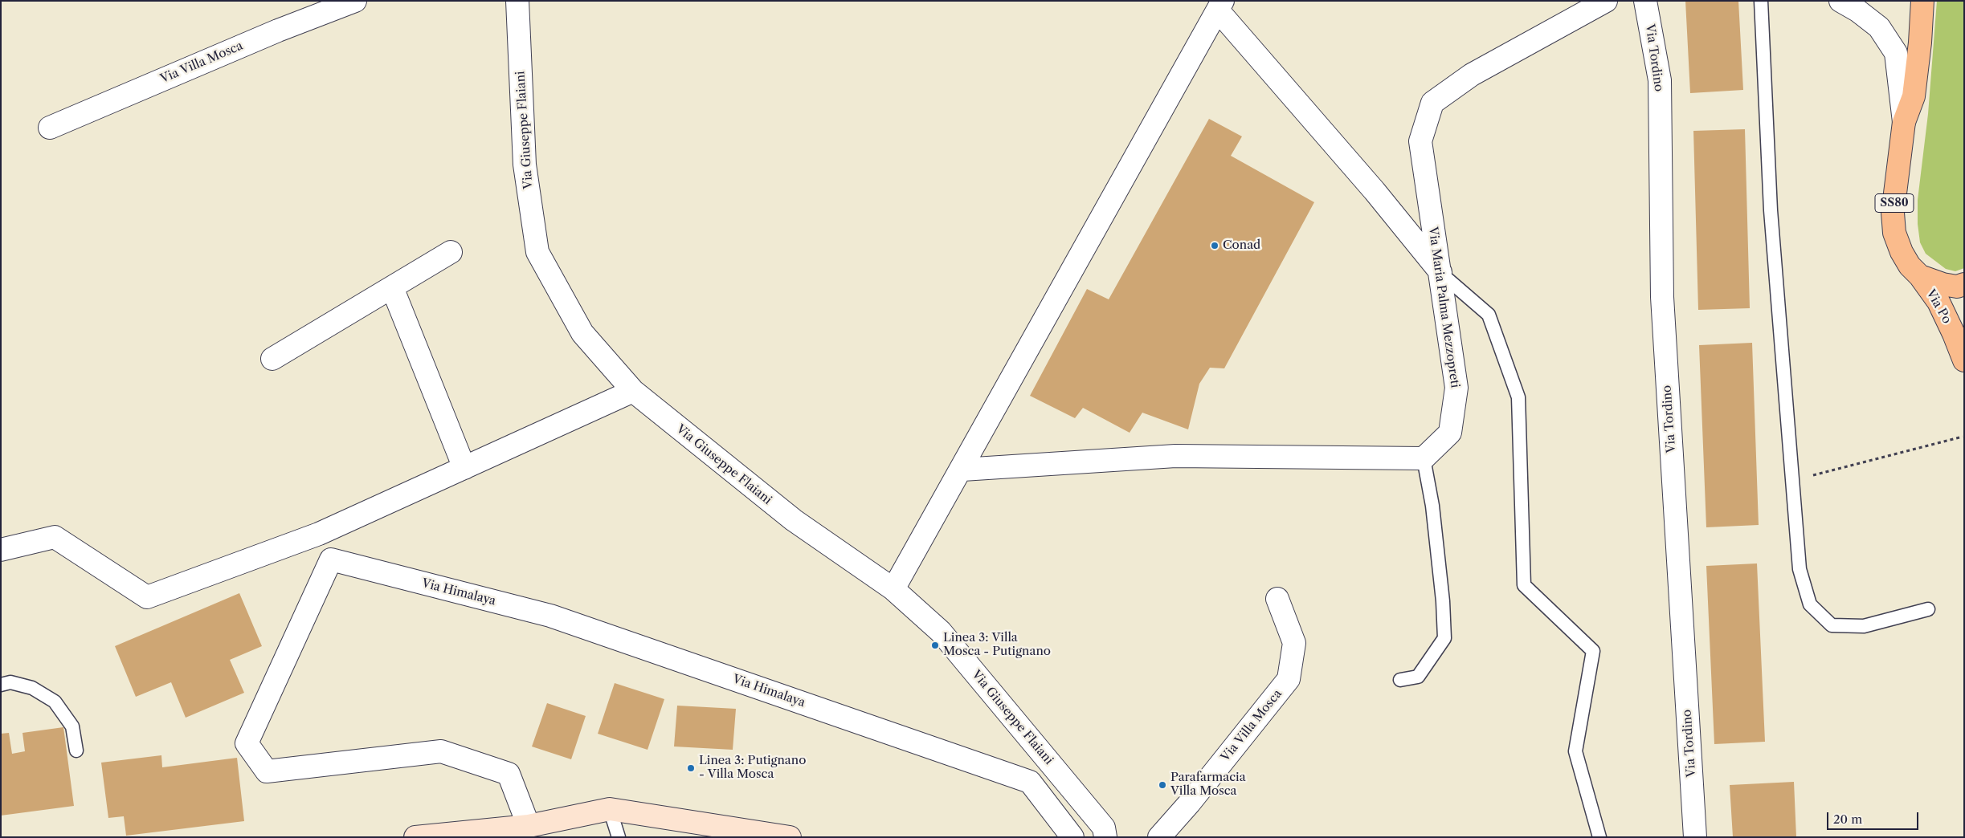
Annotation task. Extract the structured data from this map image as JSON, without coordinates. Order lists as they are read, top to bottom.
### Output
{
  "streets": {
    "main road": ["SS80", "Via Po"],
    "street": [
      "Via Tordino",
      "Via Villa Mosca",
      "Via Giuseppe Flaiani",
      "Via Maria Palma Mezzopreti",
      "Via Himalaya"
    ]
  },
  "crossings": [
    ["SS80", "Via Po"]
  ],
  "places": [
    "Conad",
    "Linea 3: Villa Mosca - Putignano",
    "Linea 3: Putignano - Villa Mosca",
    "Parafarmacia Villa Mosca"
  ],
  "scale_bar": "20 m"
}
